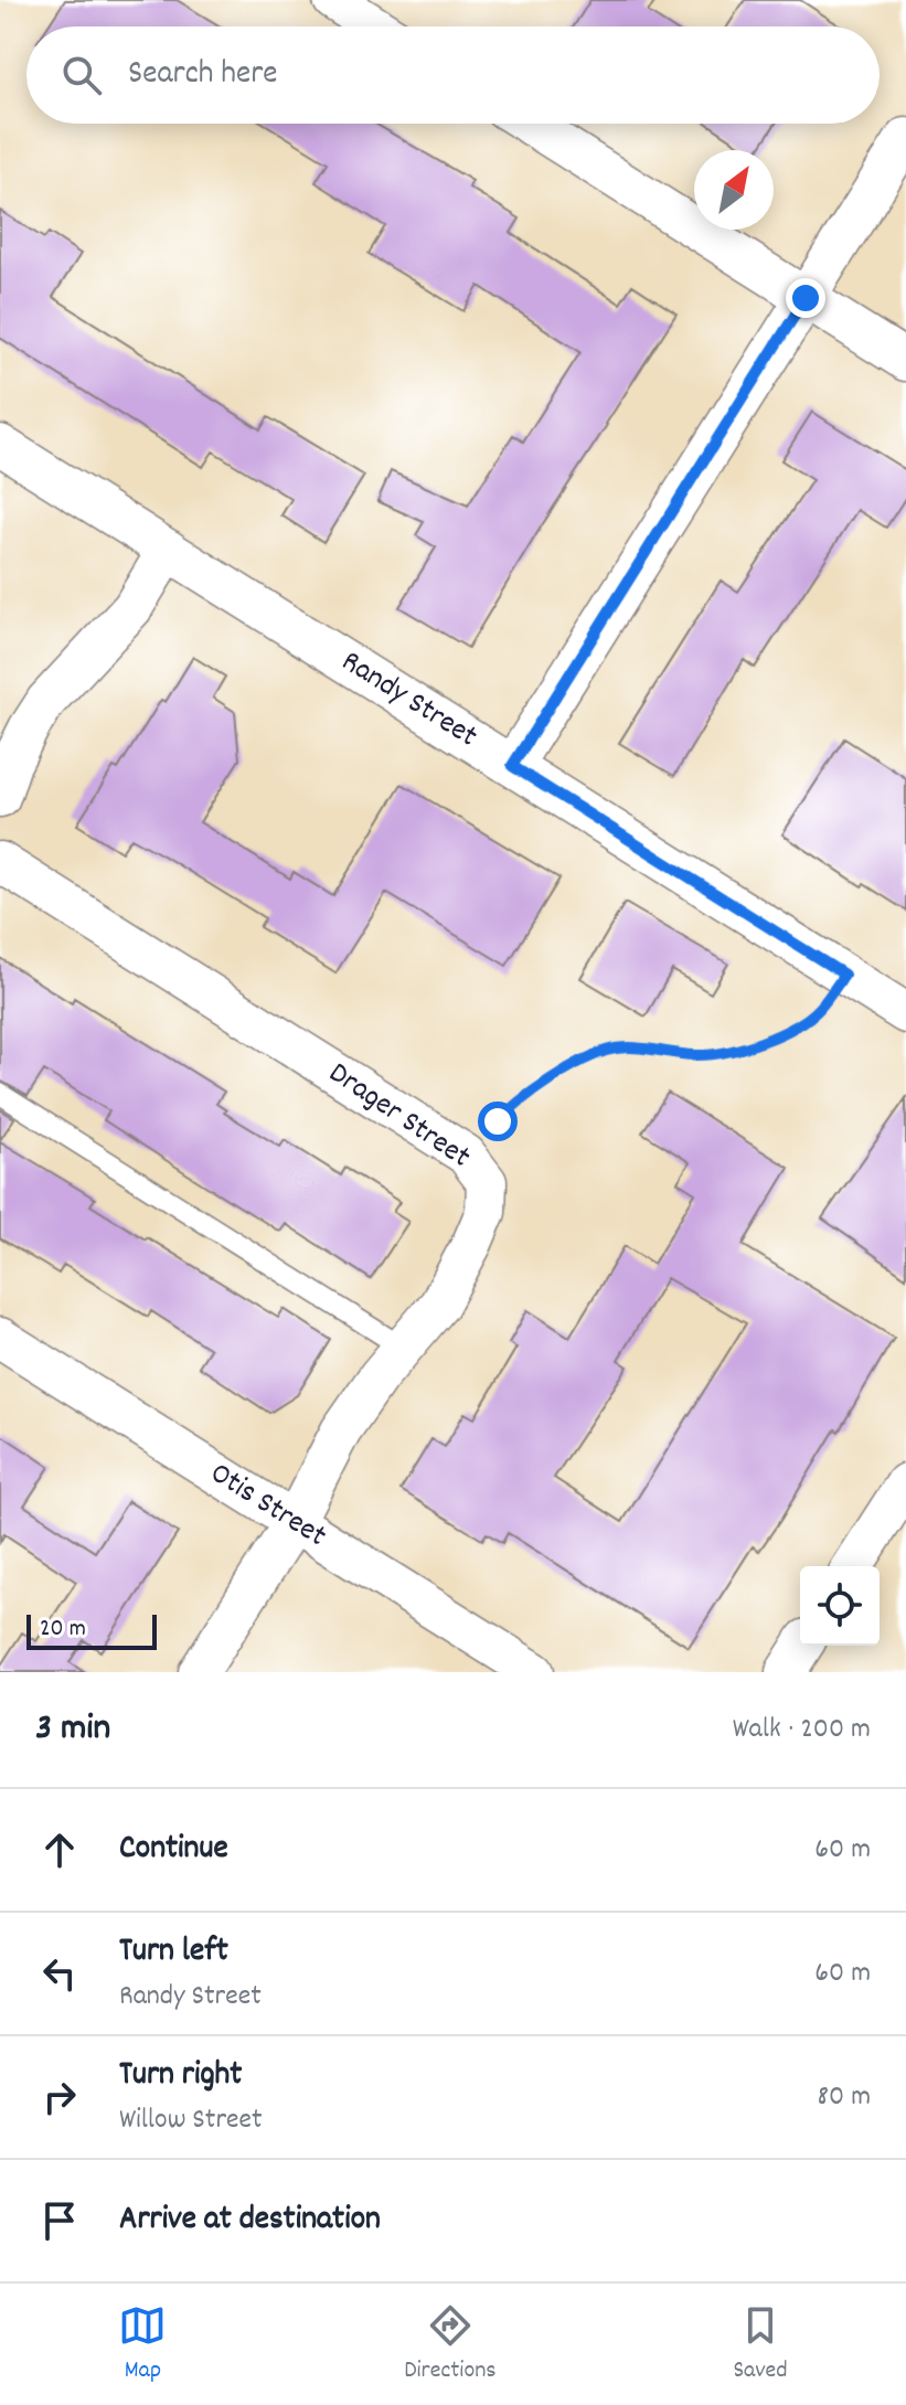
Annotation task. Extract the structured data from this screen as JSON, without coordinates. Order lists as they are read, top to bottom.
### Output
{
  "streets": {
    "street": ["Randy Street", "Drager Street", "Otis Street"]
  },
  "crossings": [
    ["Drager Street", "Otis Street"]
  ],
  "scale_bar": "20 m",
  "north": "top right",
  "page": {
    "search": "Search here",
    "scale": "20 m",
    "heading": ["3 min", "Walk · 200 m"],
    "list": [
      ["Continue", "60 m"],
      ["Turn left", "Randy Street", "60 m"],
      ["Turn right", "Willow Street", "80 m"],
      "Arrive at destination"
    ],
    "nav": ["Map", "Directions", "Saved"]
  }
}
